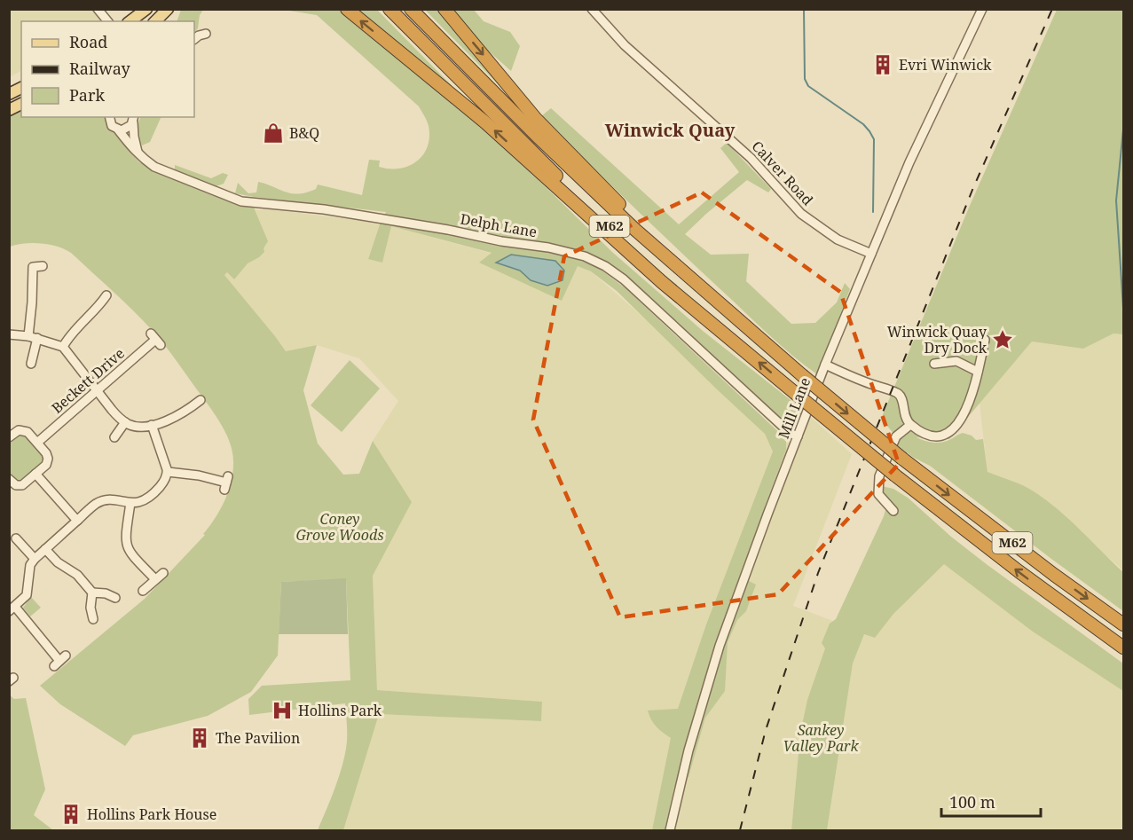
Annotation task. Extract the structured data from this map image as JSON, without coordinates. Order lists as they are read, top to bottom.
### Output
{
  "streets": {
    "highway": ["M62"],
    "street": [
      "Calver Road",
      "Delph Lane",
      "Beckett Drive",
      "Mill Lane"
    ]
  },
  "crossings": [
    ["Calver Road", "Mill Lane"],
    ["Delph Lane", "Mill Lane"]
  ],
  "districts": ["Winwick Quay"],
  "parks": ["Coney Grove Woods", "Sankey Valley Park"],
  "places": {
    "building": ["Evri Winwick", "The Pavilion", "Hollins Park House"],
    "shop": ["B&Q"],
    "place": ["Winwick Quay Dry Dock"],
    "hospital": ["Hollins Park"]
  },
  "legend": ["Road", "Railway", "Park"],
  "scale_bar": "100 m"
}
